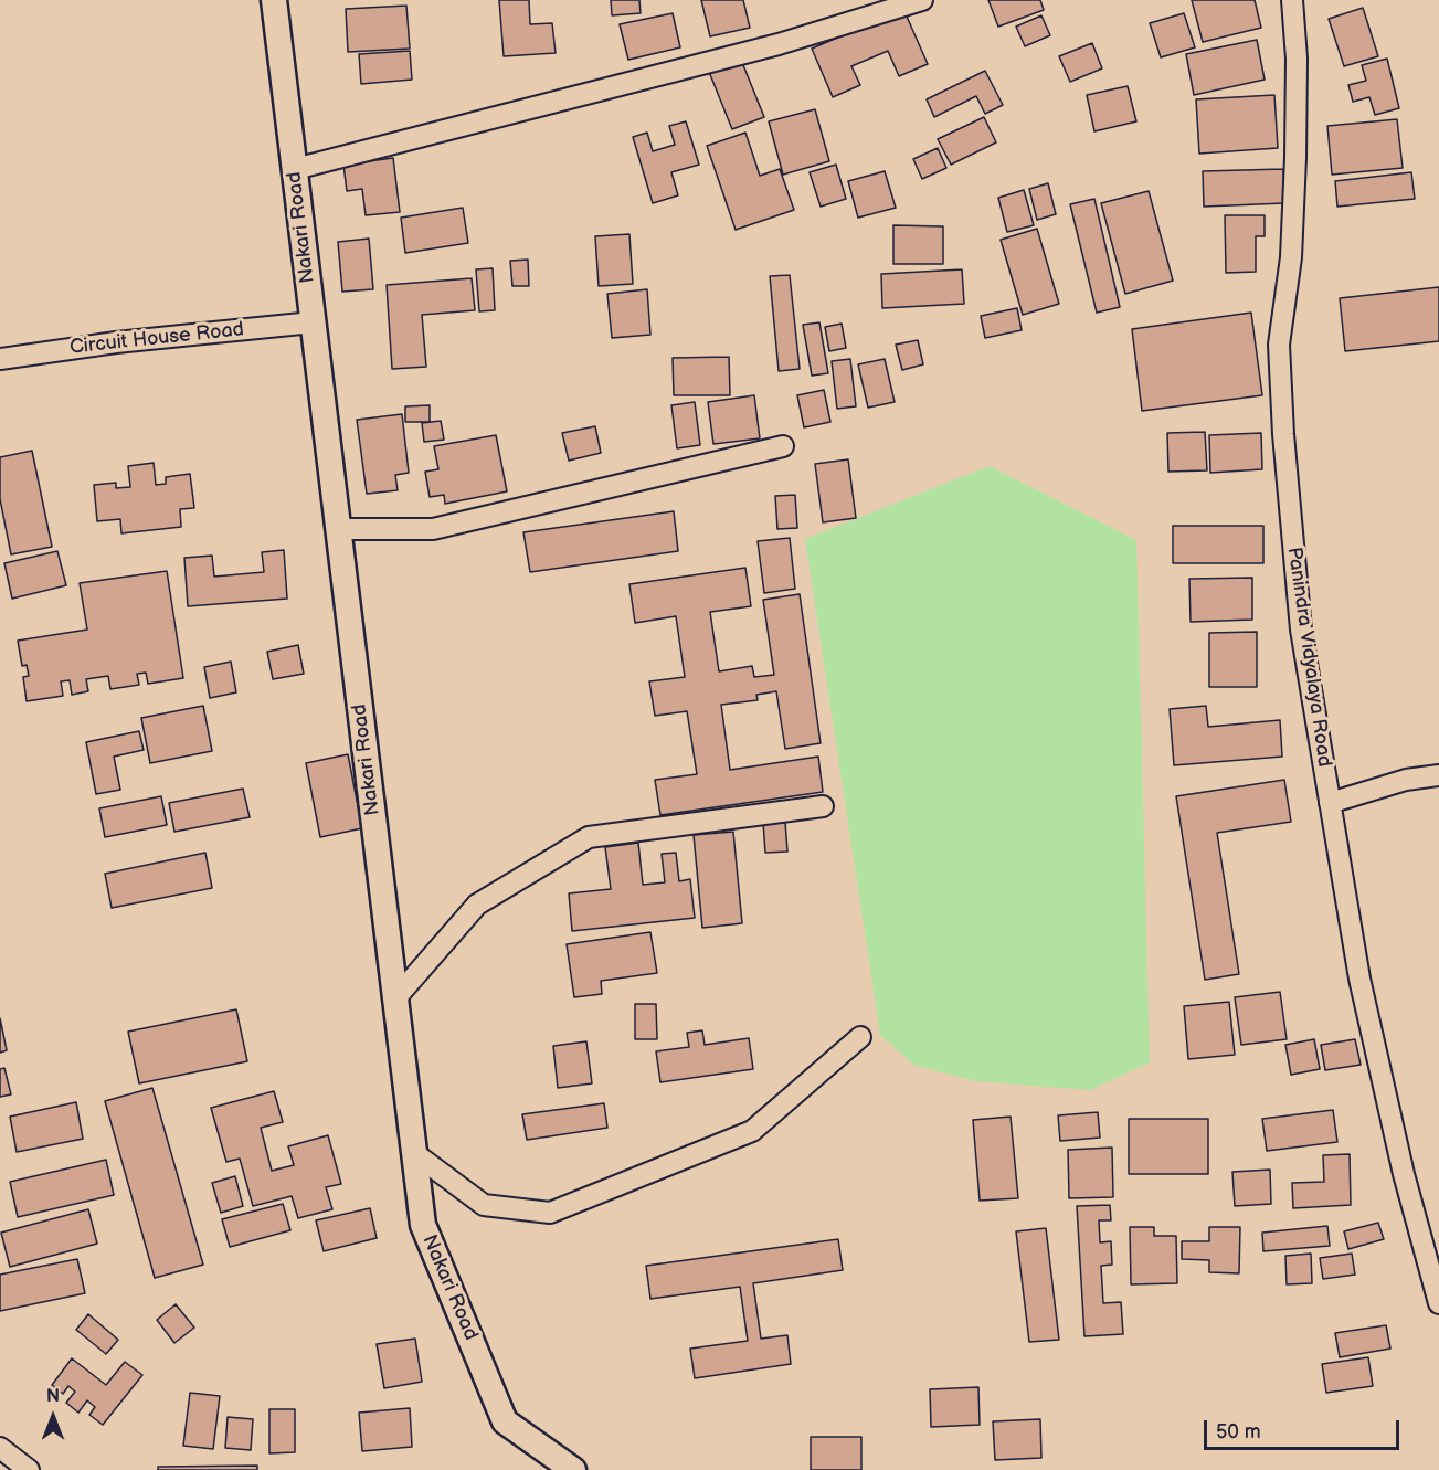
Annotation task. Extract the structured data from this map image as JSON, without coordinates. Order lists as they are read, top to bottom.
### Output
{
  "streets": {
    "street": ["Nakari Road", "Circuit House Road", "Panindra Vidyalaya Road"]
  },
  "crossings": [
    ["Nakari Road", "Circuit House Road"]
  ],
  "scale_bar": "50 m",
  "north": "top"
}
